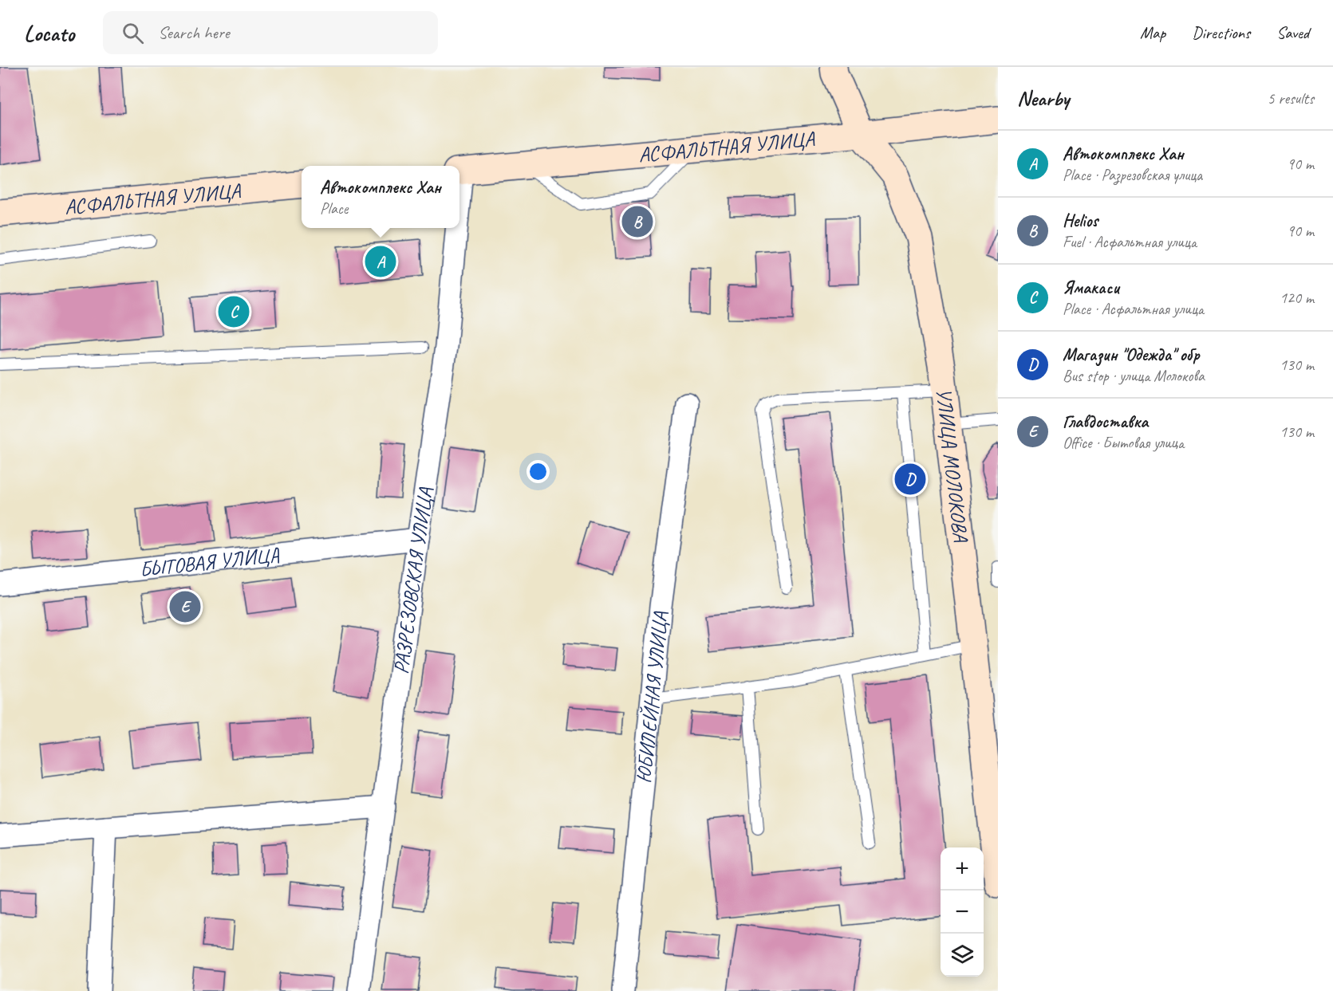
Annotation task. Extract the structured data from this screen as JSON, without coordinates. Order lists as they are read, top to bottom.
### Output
{
  "streets": {
    "street": [
      "АСФАЛЬТНАЯ УЛИЦА",
      "УЛИЦА МОЛОКОВА",
      "БЫТОВАЯ УЛИЦА",
      "РАЗРЕЗОВСКАЯ УЛИЦА",
      "ЮБИЛЕЙНАЯ УЛИЦА"
    ]
  },
  "crossings": [
    ["АСФАЛЬТНАЯ УЛИЦА", "УЛИЦА МОЛОКОВА"],
    ["БЫТОВАЯ УЛИЦА", "РАЗРЕЗОВСКАЯ УЛИЦА"]
  ],
  "page": {
    "header": "Locato",
    "search": "Search here",
    "nav": ["Map", "Directions", "Saved"],
    "heading": ["Nearby", "5 results"],
    "list": [
      {
        "mark": "A",
        "name": "Автокомплекс Хан",
        "note": "Place · Разрезовская улица",
        "value": "90 m"
      },
      {
        "mark": "B",
        "name": "Helios",
        "note": "Fuel · Асфальтная улица",
        "value": "90 m"
      },
      {
        "mark": "C",
        "name": "Ямакаси",
        "note": "Place · Асфальтная улица",
        "value": "120 m"
      },
      {
        "mark": "D",
        "name": "Магазин \"Одежда\" обр",
        "note": "Bus stop · улица Молокова",
        "value": "130 m"
      },
      {
        "mark": "E",
        "name": "Главдоставка",
        "note": "Office · Бытовая улица",
        "value": "130 m"
      }
    ],
    "popup": ["Автокомплекс Хан", "Place"],
    "pins": [
      "B",
      "A",
      "C",
      "D",
      "E"
    ],
    "map_buttons": ["+", "−"]
  }
}
